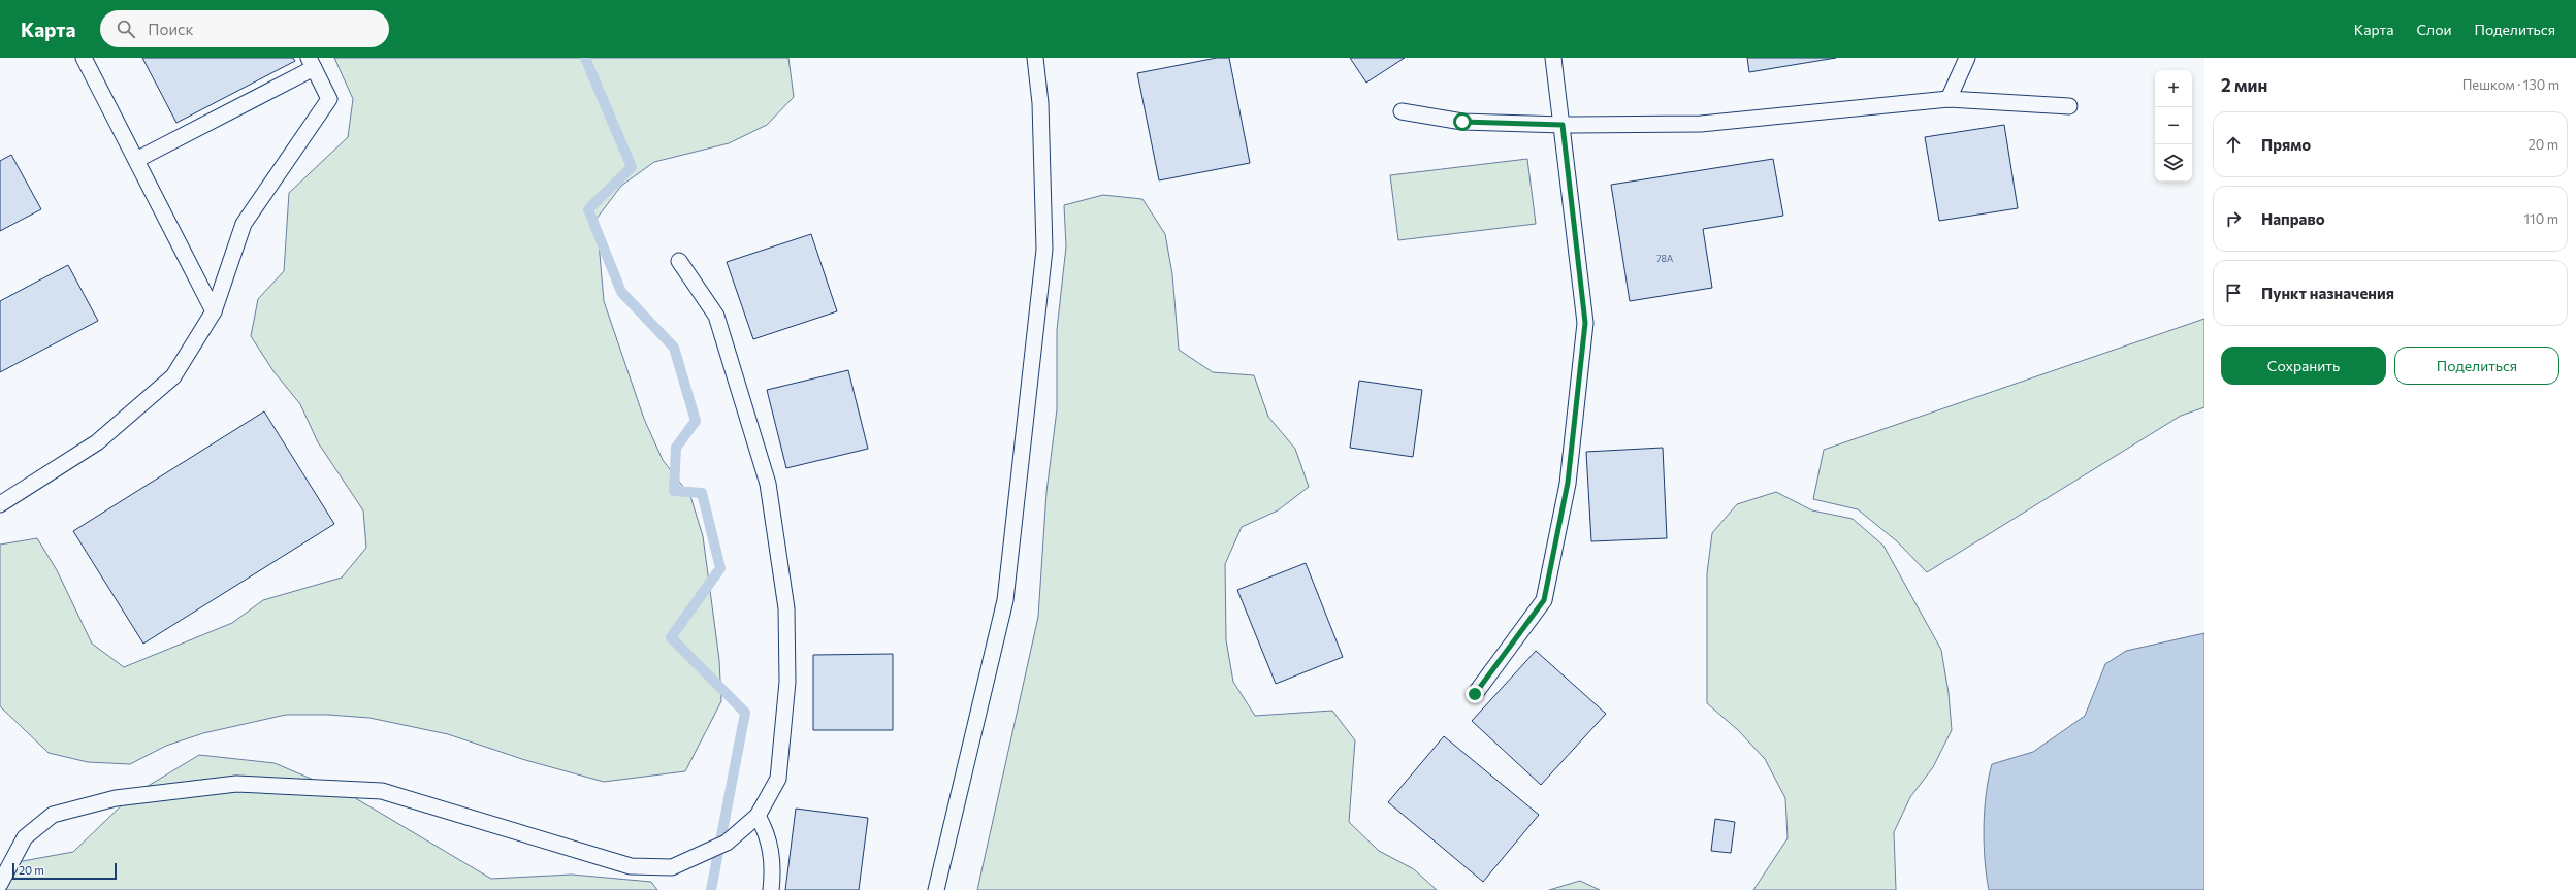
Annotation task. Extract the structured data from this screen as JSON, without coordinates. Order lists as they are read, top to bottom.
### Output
{
  "house_numbers": ["78А"],
  "scale_bar": "20 m",
  "page": {
    "header": "Карта",
    "search": "Поиск",
    "nav": ["Карта", "Слои", "Поделиться"],
    "heading": ["2 мин", "Пешком · 130 m"],
    "map_buttons": ["+", "−"],
    "list": [
      ["Прямо", "20 m"],
      ["Направо", "110 m"],
      "Пункт назначения"
    ],
    "buttons": ["Сохранить", "Поделиться"],
    "scale": "20 m"
  }
}
